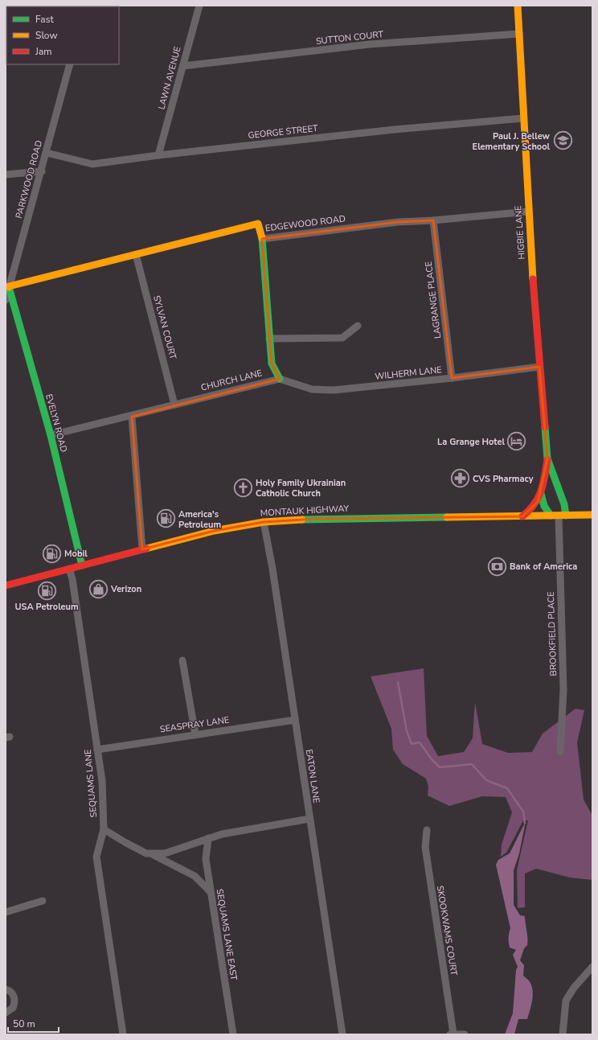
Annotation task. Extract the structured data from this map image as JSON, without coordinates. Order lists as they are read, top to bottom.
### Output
{
  "streets": {
    "main road": [
      "EDGEWOOD ROAD",
      "HIGBIE LANE",
      "CHURCH LANE",
      "EVELYN ROAD",
      "MONTAUK HIGHWAY"
    ],
    "street": [
      "SUTTON COURT",
      "LAWN AVENUE",
      "GEORGE STREET",
      "PARKWOOD ROAD",
      "LAGRANGE PLACE",
      "SYLVAN COURT",
      "WILHERM LANE",
      "BROOKFIELD PLACE",
      "SEASPRAY LANE",
      "EATON LANE",
      "SEQUAMS LANE",
      "SKOOKWAMS COURT",
      "SEQUAMS LANE EAST"
    ]
  },
  "crossings": [
    ["SUTTON COURT", "LAWN AVENUE"],
    ["SUTTON COURT", "HIGBIE LANE"],
    ["LAWN AVENUE", "GEORGE STREET"],
    ["GEORGE STREET", "PARKWOOD ROAD"],
    ["GEORGE STREET", "HIGBIE LANE"],
    ["PARKWOOD ROAD", "EDGEWOOD ROAD"],
    ["PARKWOOD ROAD", "EVELYN ROAD"],
    ["EDGEWOOD ROAD", "HIGBIE LANE"],
    ["EDGEWOOD ROAD", "LAGRANGE PLACE"],
    ["EDGEWOOD ROAD", "SYLVAN COURT"],
    ["EDGEWOOD ROAD", "CHURCH LANE"],
    ["EDGEWOOD ROAD", "EVELYN ROAD"],
    ["HIGBIE LANE", "WILHERM LANE"],
    ["HIGBIE LANE", "MONTAUK HIGHWAY"],
    ["HIGBIE LANE", "BROOKFIELD PLACE"],
    ["LAGRANGE PLACE", "WILHERM LANE"],
    ["SYLVAN COURT", "CHURCH LANE"],
    ["WILHERM LANE", "CHURCH LANE"],
    ["CHURCH LANE", "EVELYN ROAD"],
    ["EVELYN ROAD", "MONTAUK HIGHWAY"],
    ["MONTAUK HIGHWAY", "BROOKFIELD PLACE"],
    ["MONTAUK HIGHWAY", "EATON LANE"],
    ["MONTAUK HIGHWAY", "SEQUAMS LANE"],
    ["SEASPRAY LANE", "EATON LANE"],
    ["SEASPRAY LANE", "SEQUAMS LANE"]
  ],
  "places": {
    "school or university": ["Paul J. Bellew Elementary School"],
    "hotel": ["La Grange Hotel"],
    "pharmacy": ["CVS Pharmacy"],
    "church": ["Holy Family Ukrainian Catholic Church"],
    "fuel station": ["America's Petroleum", "Mobil", "USA Petroleum"],
    "bank": ["Bank of America"],
    "shop": ["Verizon"]
  },
  "legend": ["Fast", "Slow", "Jam"],
  "scale_bar": "50 m"
}
